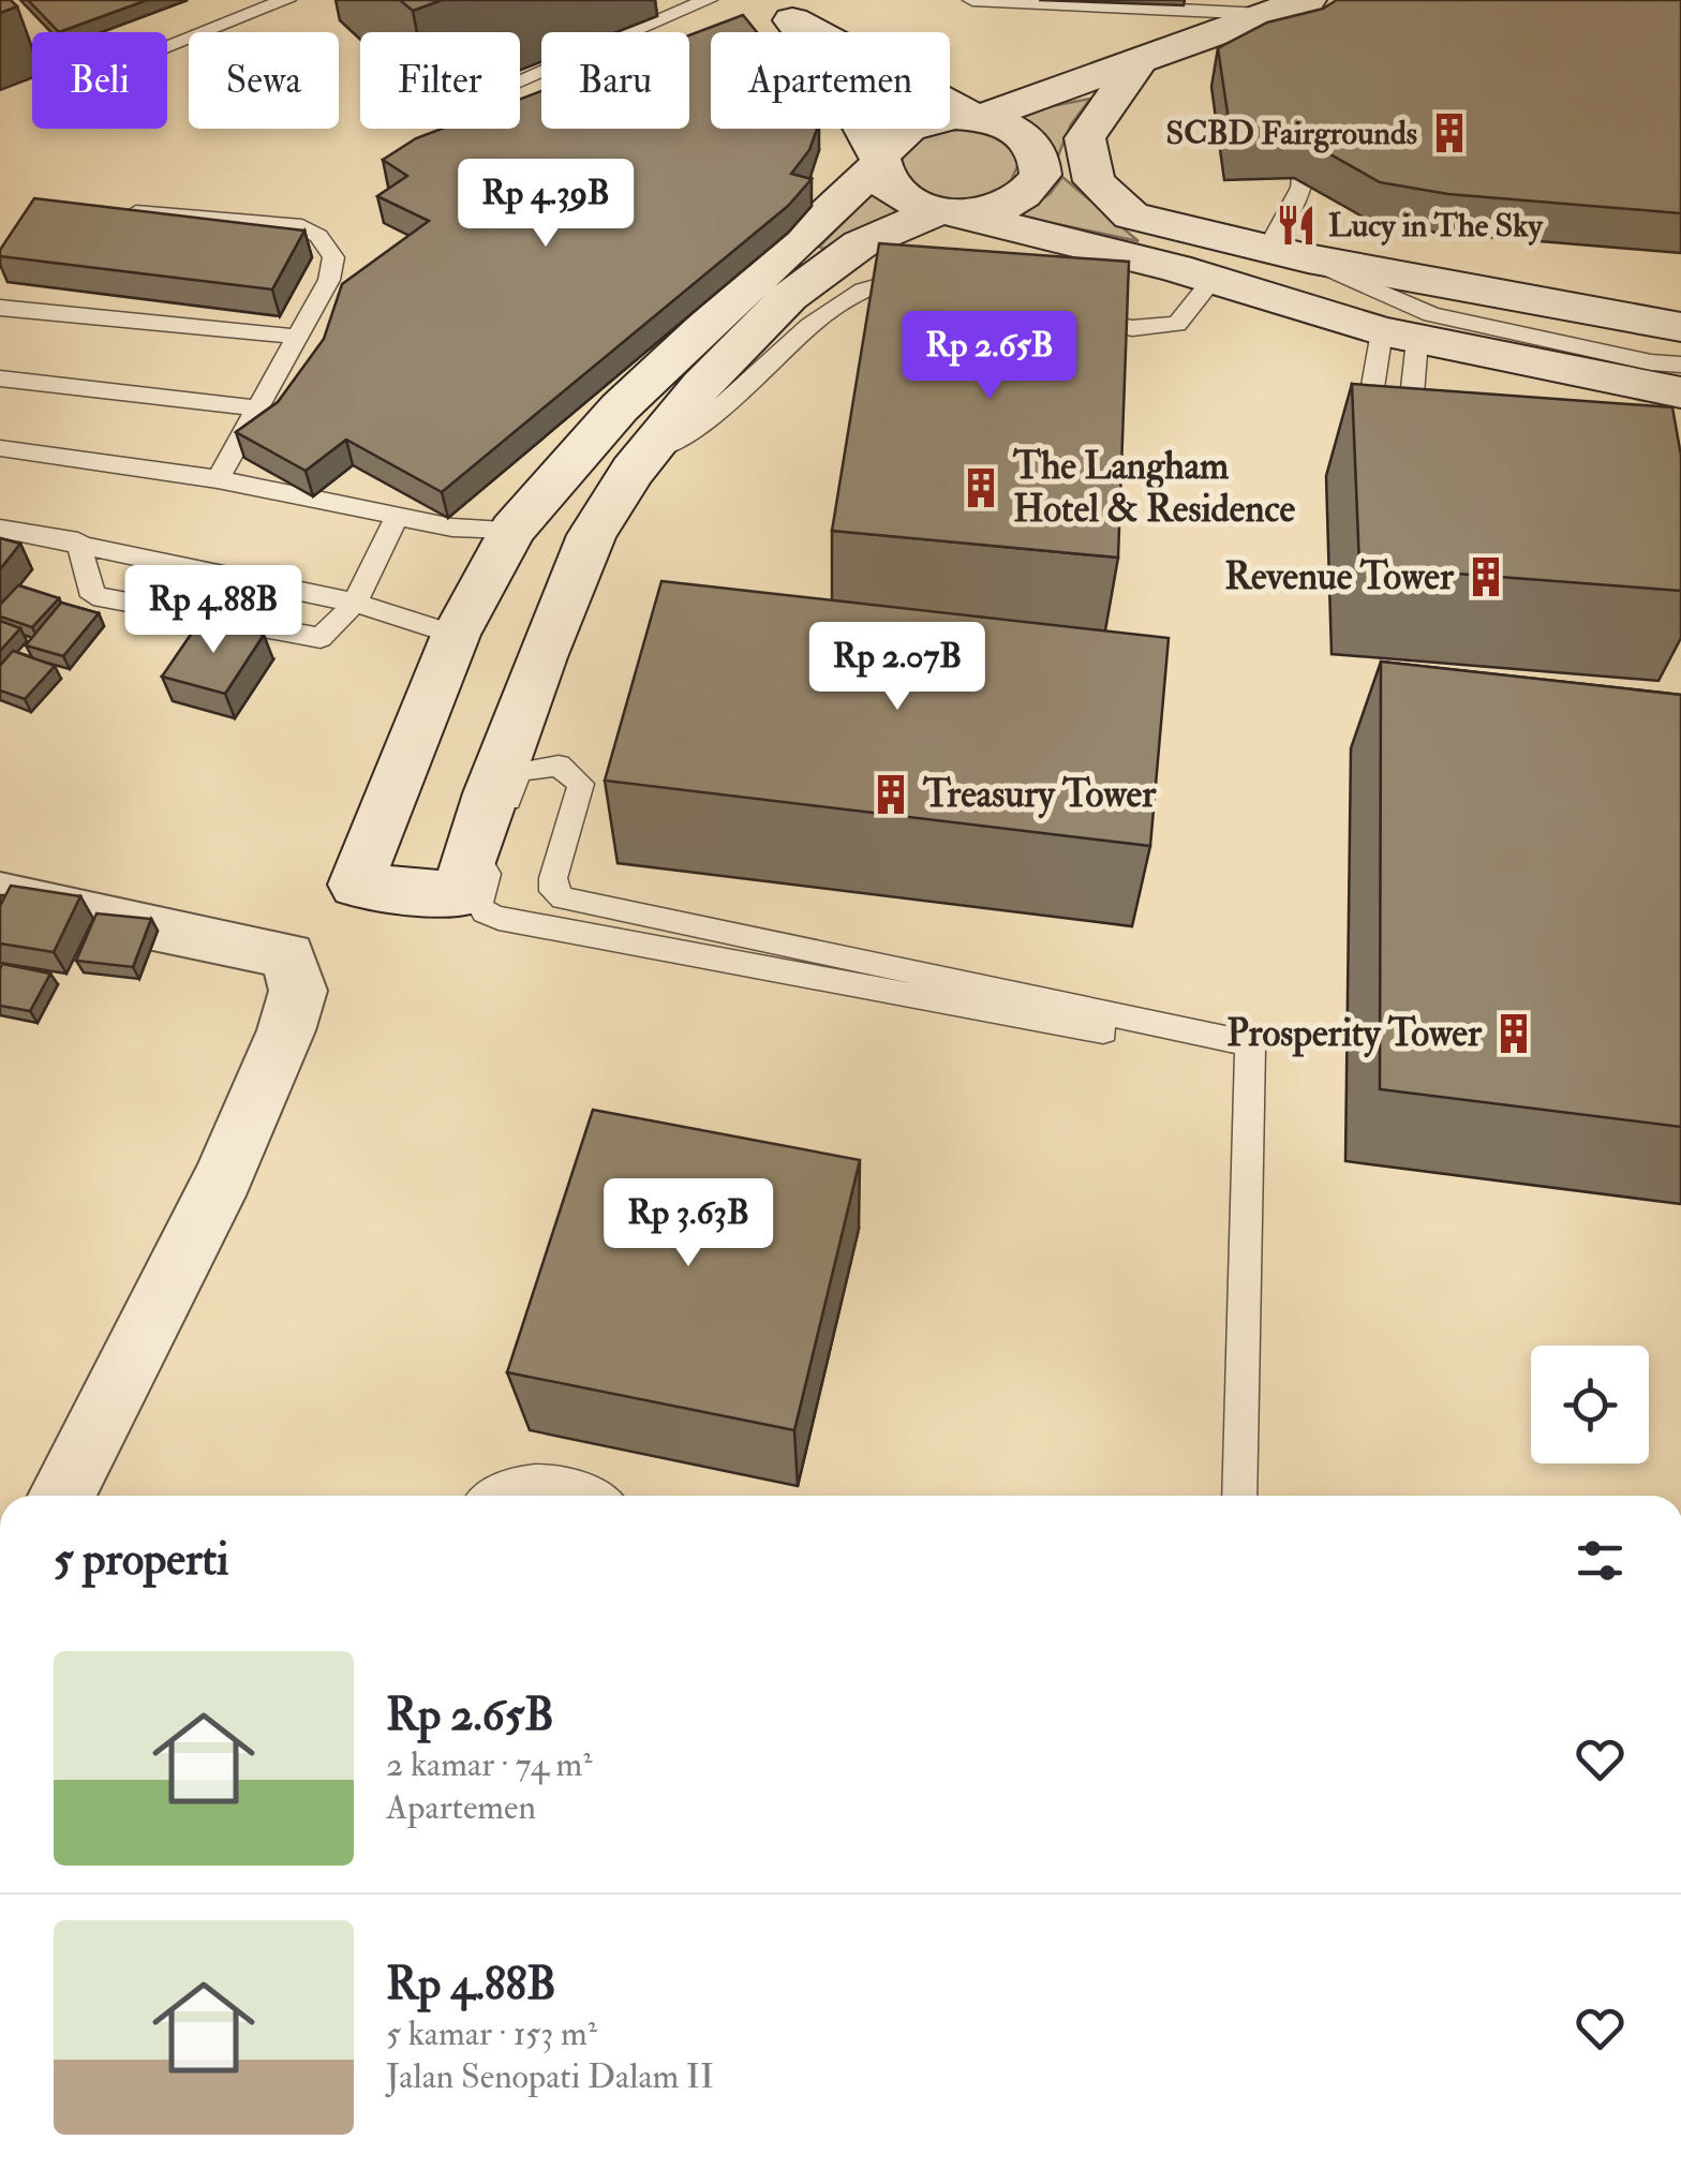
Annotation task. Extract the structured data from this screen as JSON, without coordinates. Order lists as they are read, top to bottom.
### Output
{
  "places": {
    "building": [
      "SCBD Fairgrounds",
      "The Langham Hotel & Residence",
      "Revenue Tower",
      "Treasury Tower",
      "Prosperity Tower"
    ],
    "restaurant": ["Lucy in The Sky"]
  },
  "page": {
    "chip": [
      "Beli",
      "Sewa",
      "Filter",
      "Baru",
      "Apartemen"
    ],
    "price": [
      "Rp 4.39B",
      "Rp 2.65B",
      "Rp 4.88B",
      "Rp 2.07B",
      "Rp 3.63B"
    ],
    "heading": "5 properti",
    "list": [
      {
        "name": "Rp 2.65B",
        "note": "2 kamar · 74 m² · Apartemen"
      },
      {
        "name": "Rp 4.88B",
        "note": "5 kamar · 153 m² · Jalan Senopati Dalam II"
      }
    ]
  }
}
